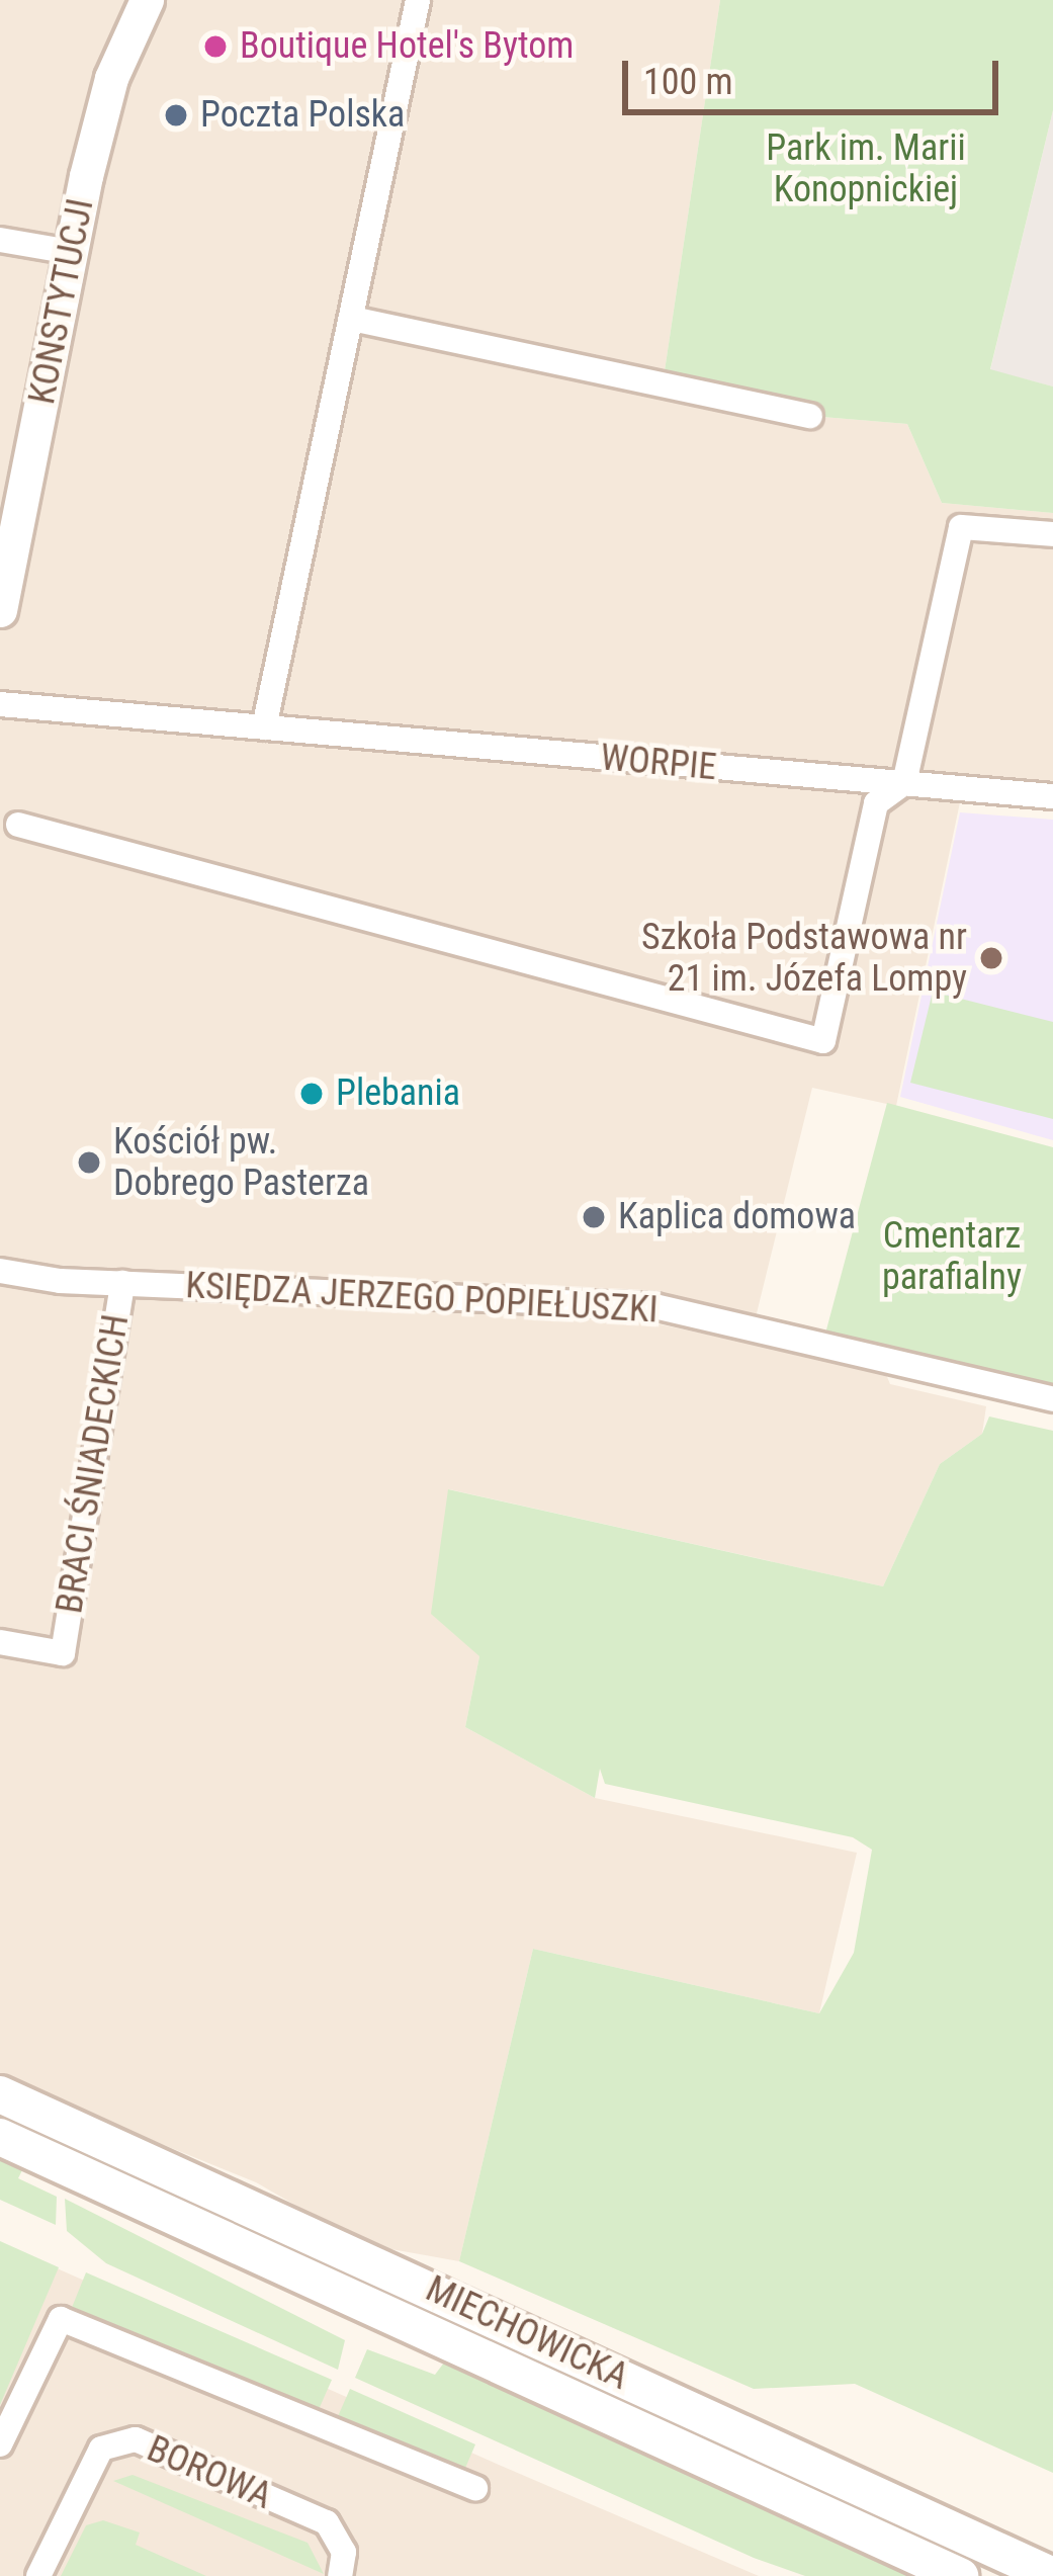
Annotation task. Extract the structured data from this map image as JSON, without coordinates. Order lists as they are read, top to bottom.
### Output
{
  "streets": {
    "main road": ["MIECHOWICKA"],
    "street": [
      "KONSTYTUCJI",
      "WORPIE",
      "KSIĘDZA JERZEGO POPIEŁUSZKI",
      "BRACI ŚNIADECKICH",
      "BOROWA"
    ]
  },
  "crossings": [
    ["KSIĘDZA JERZEGO POPIEŁUSZKI", "BRACI ŚNIADECKICH"]
  ],
  "parks": ["Park im. Marii Konopnickiej", "Cmentarz parafialny"],
  "places": [
    "Boutique Hotel's Bytom",
    "Poczta Polska",
    "Szkoła Podstawowa nr 21 im. Józefa Lompy",
    "Plebania",
    "Kościół pw. Dobrego Pasterza",
    "Kaplica domowa"
  ],
  "scale_bar": "100 m"
}
